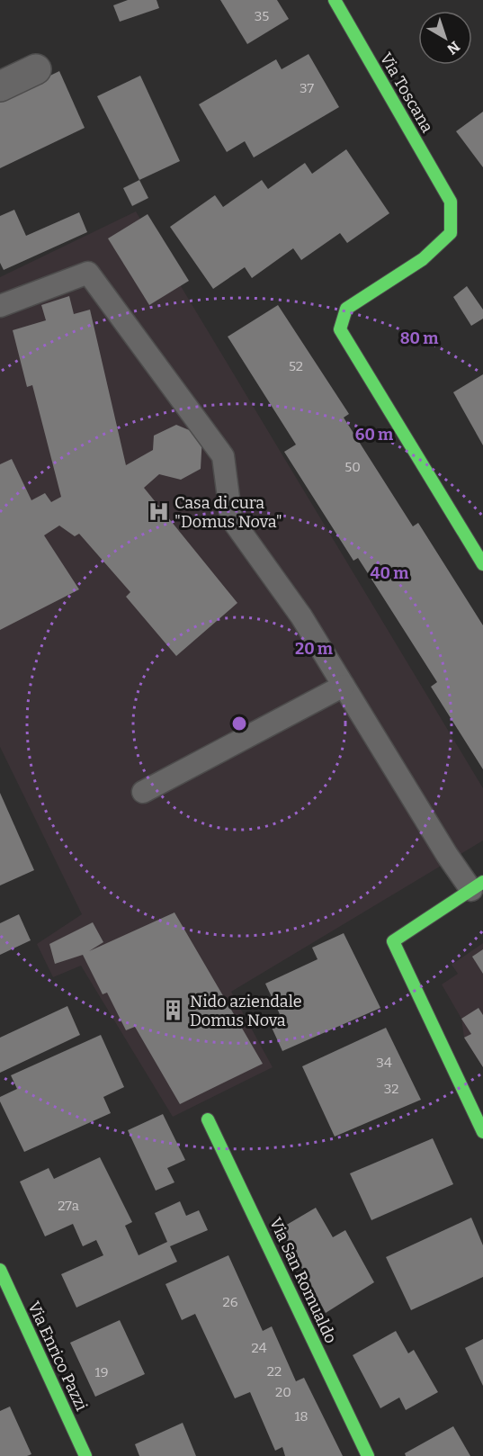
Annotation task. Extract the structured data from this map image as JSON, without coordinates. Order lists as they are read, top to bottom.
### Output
{
  "streets": {
    "street": ["Via Toscana", "Via San Romualdo", "Via Enrico Pazzi"]
  },
  "places": {
    "hospital": ["Casa di cura \"Domus Nova\""],
    "building": ["Nido aziendale Domus Nova"]
  },
  "house_numbers": [
    "35",
    "37",
    "52",
    "50",
    "34",
    "32",
    "27a",
    "26",
    "24",
    "22",
    "19",
    "20",
    "18"
  ],
  "north": "bottom right",
  "rings": [
    "80 m",
    "60 m",
    "40 m",
    "20 m"
  ]
}
